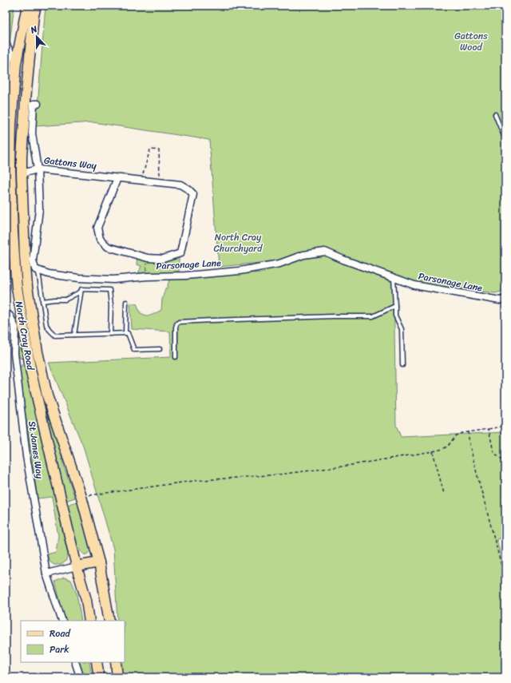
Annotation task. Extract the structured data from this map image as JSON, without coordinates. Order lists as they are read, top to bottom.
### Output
{
  "streets": {
    "main road": ["North Cray Road"],
    "street": ["Gattons Way", "Parsonage Lane", "St James Way"]
  },
  "crossings": [
    ["Gattons Way", "North Cray Road"]
  ],
  "parks": ["Gattons Wood", "North Cray Churchyard"],
  "legend": ["Road", "Park"],
  "north": "top"
}
